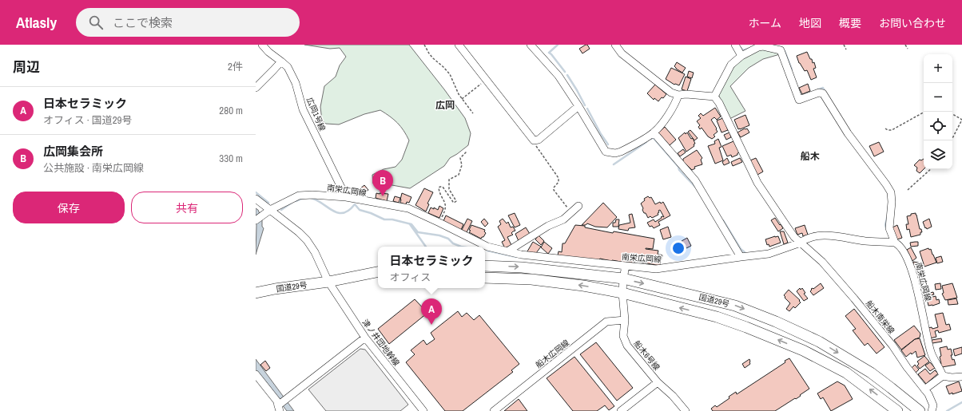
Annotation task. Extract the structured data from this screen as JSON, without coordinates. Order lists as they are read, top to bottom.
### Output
{
  "streets": {
    "highway": ["国道29号"],
    "street": [
      "広岡1号線",
      "南栄広岡線",
      "船木南栄線",
      "津ノ井団地幹線",
      "船木広岡線",
      "船木6号線"
    ]
  },
  "crossings": [
    ["広岡1号線", "南栄広岡線"],
    ["南栄広岡線", "船木南栄線"],
    ["南栄広岡線", "津ノ井団地幹線"],
    ["南栄広岡線", "船木6号線"],
    ["国道29号", "津ノ井団地幹線"],
    ["国道29号", "船木6号線"],
    ["船木広岡線", "船木6号線"]
  ],
  "districts": ["広岡", "船木"],
  "page": {
    "header": "Atlasly",
    "search": "ここで検索",
    "nav": [
      "ホーム",
      "地図",
      "概要",
      "お問い合わせ"
    ],
    "heading": ["周辺", "2件"],
    "map_buttons": ["+", "−"],
    "list": [
      {
        "mark": "A",
        "name": "日本セラミック",
        "note": "オフィス · 国道29号",
        "value": "280 m"
      },
      {
        "mark": "B",
        "name": "広岡集会所",
        "note": "公共施設 · 南栄広岡線",
        "value": "330 m"
      }
    ],
    "pins": ["B", "A"],
    "buttons": ["保存", "共有"],
    "popup": ["日本セラミック", "オフィス"]
  }
}
